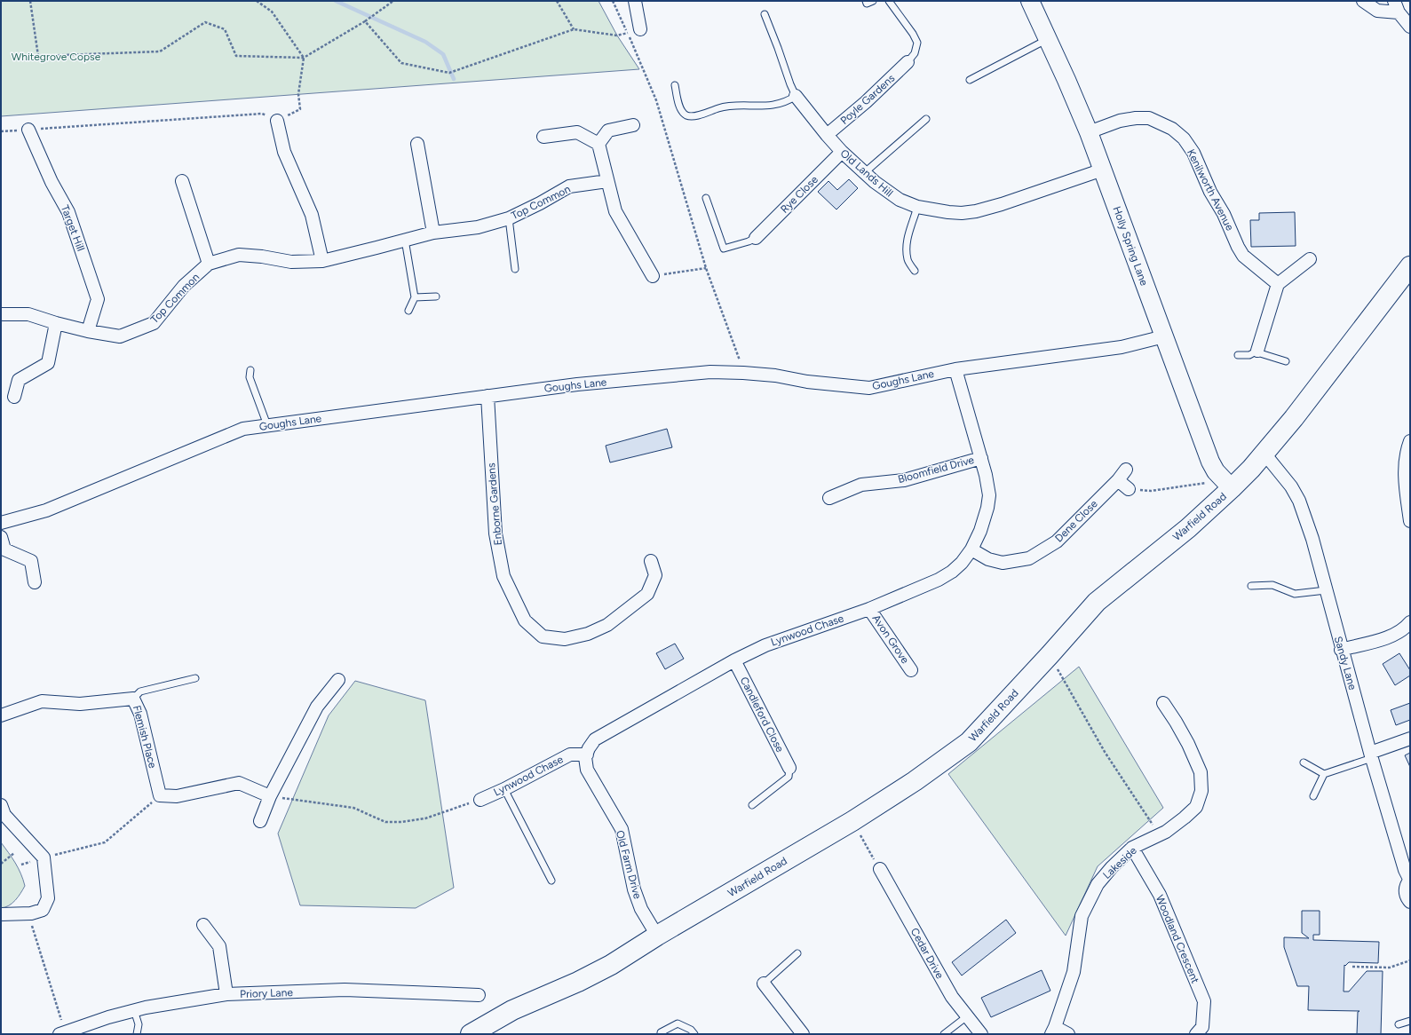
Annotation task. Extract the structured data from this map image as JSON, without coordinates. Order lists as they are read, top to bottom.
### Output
{
  "streets": {
    "main road": ["Warfield Road"],
    "street": [
      "Poyle Gardens",
      "Old Lands Hill",
      "Kenilworth Avenue",
      "Rye Close",
      "Top Common",
      "Target Hill",
      "Holly Spring Lane",
      "Goughs Lane",
      "Bloomfield Drive",
      "Enborne Gardens",
      "Dene Close",
      "Lynwood Chase",
      "Avon Grove",
      "Sandy Lane",
      "Candleford Close",
      "Flemish Place",
      "Lakeside",
      "Old Farm Drive",
      "Woodland Crescent",
      "Cedar Drive",
      "Priory Lane"
    ]
  },
  "crossings": [
    ["Poyle Gardens", "Old Lands Hill"],
    ["Old Lands Hill", "Rye Close"],
    ["Old Lands Hill", "Holly Spring Lane"],
    ["Kenilworth Avenue", "Holly Spring Lane"],
    ["Top Common", "Target Hill"],
    ["Holly Spring Lane", "Goughs Lane"],
    ["Holly Spring Lane", "Warfield Road"],
    ["Goughs Lane", "Enborne Gardens"],
    ["Goughs Lane", "Lynwood Chase"],
    ["Bloomfield Drive", "Lynwood Chase"],
    ["Warfield Road", "Sandy Lane"],
    ["Warfield Road", "Old Farm Drive"],
    ["Dene Close", "Lynwood Chase"],
    ["Lynwood Chase", "Avon Grove"],
    ["Lynwood Chase", "Candleford Close"],
    ["Lynwood Chase", "Old Farm Drive"],
    ["Lakeside", "Woodland Crescent"]
  ],
  "parks": ["Whitegrove Copse"]
}
